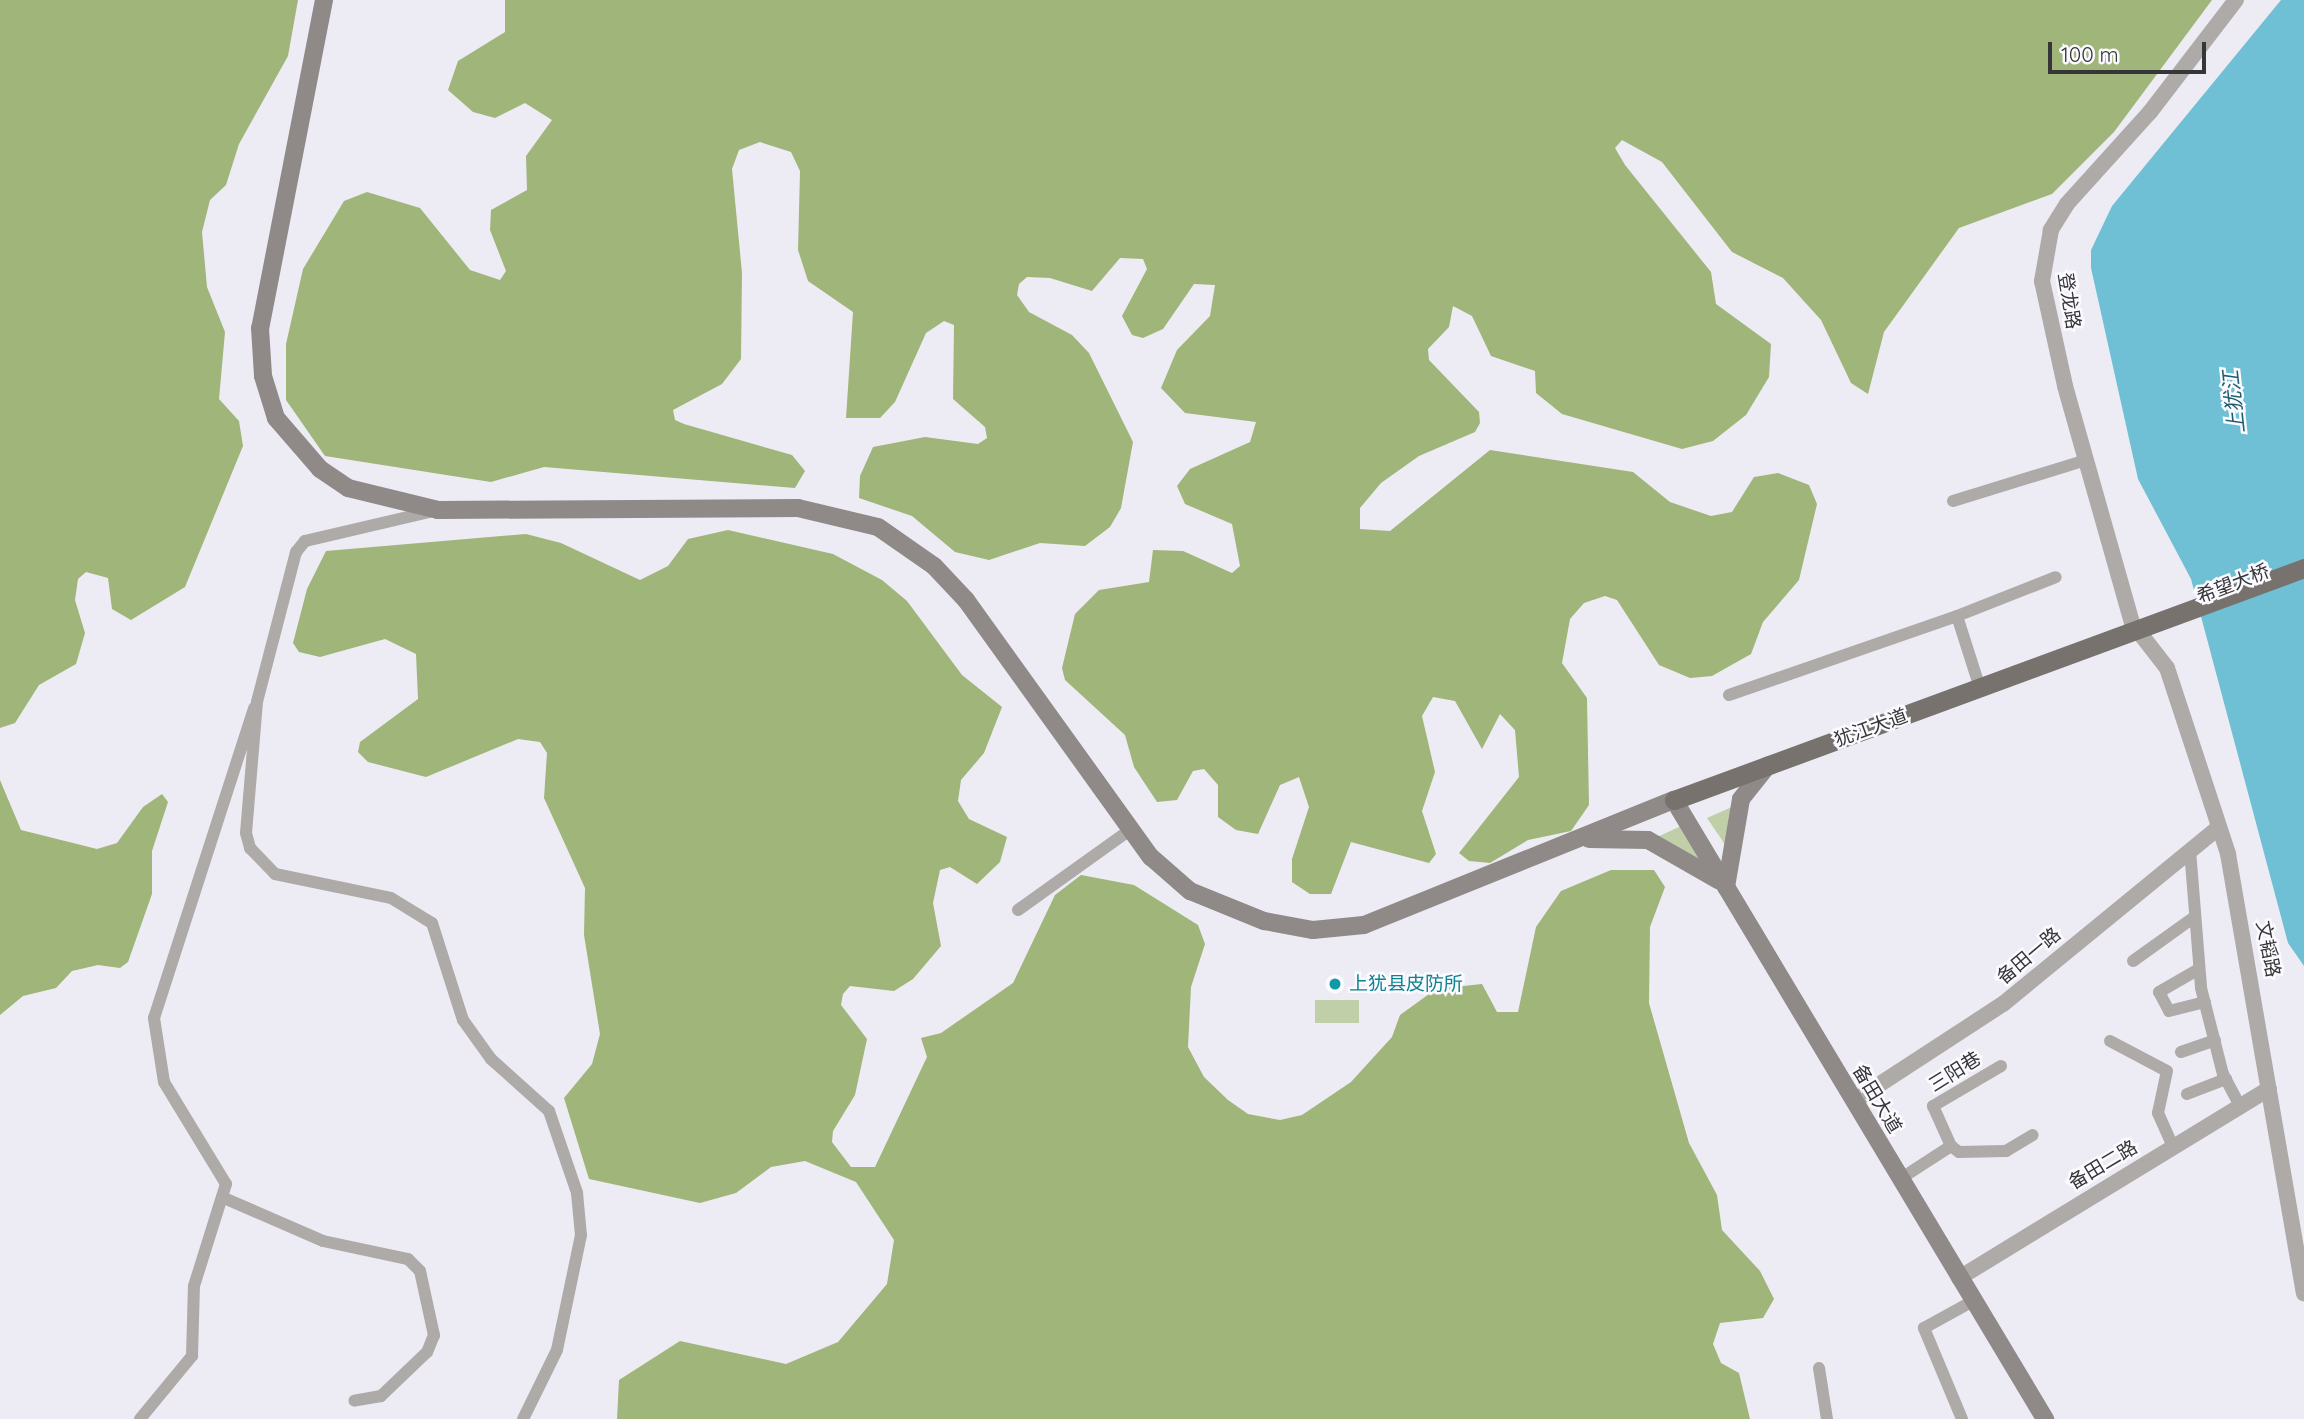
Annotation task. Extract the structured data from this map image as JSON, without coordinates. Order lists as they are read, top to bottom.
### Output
{
  "streets": {
    "main road": ["希望大桥", "犹江大道", "备田大道"],
    "street": [
      "登龙路",
      "文韬路",
      "备田一路",
      "三阳巷",
      "备田二路"
    ]
  },
  "crossings": [
    ["登龙路", "犹江大道"],
    ["登龙路", "文韬路"],
    ["希望大桥", "犹江大道"],
    ["犹江大道", "文韬路"],
    ["犹江大道", "备田大道"],
    ["文韬路", "备田一路"],
    ["文韬路", "备田二路"],
    ["备田一路", "备田大道"],
    ["备田大道", "备田二路"]
  ],
  "water": ["上犹江"],
  "places": ["上犹县皮防所"],
  "scale_bar": "100 m"
}
